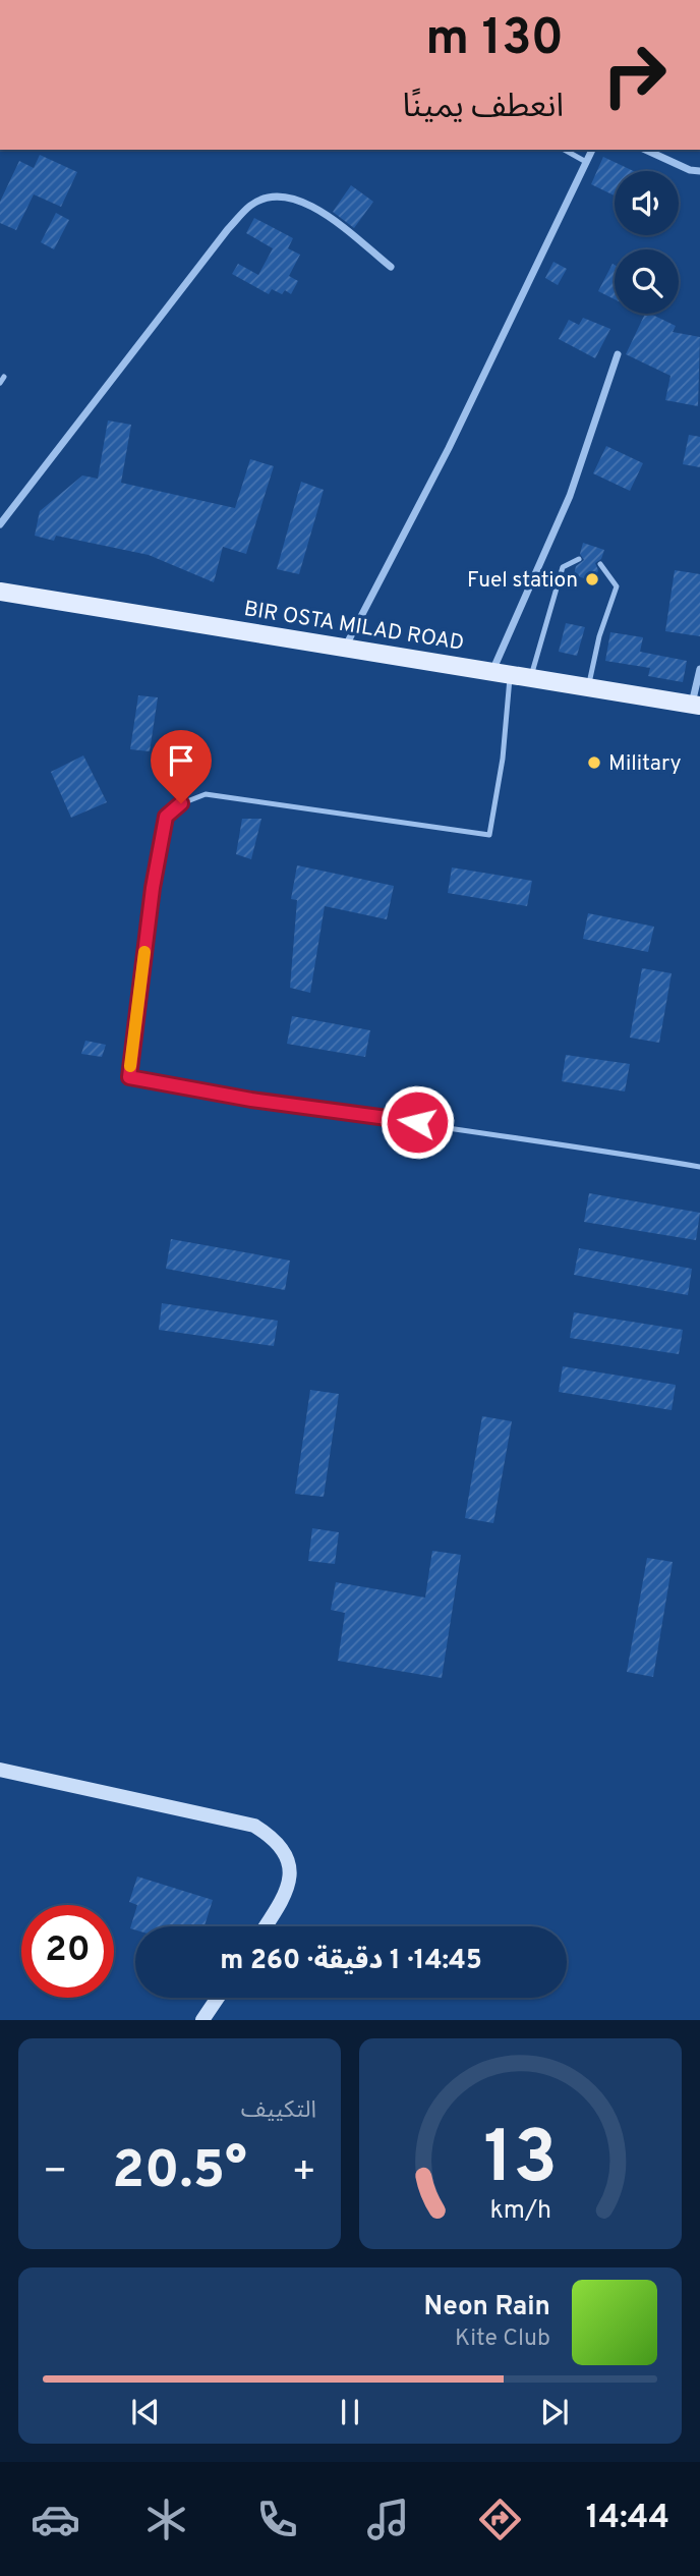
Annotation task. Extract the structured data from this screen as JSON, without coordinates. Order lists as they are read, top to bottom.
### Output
{
  "streets": {
    "main road": ["BIR OSTA MILAD ROAD"]
  },
  "places": ["Fuel station", "Military"],
  "page": {
    "turn": ["130 m", "انعطف يمينًا"],
    "limit": "20",
    "trip": "14:45 · 1 دقيقة · 260 m",
    "tile": "التكييف",
    "heat": ["−", "20.5°", "+"],
    "song": ["Neon Rain", "Kite Club"],
    "tabs": "14:44",
    "gauge": ["13", "km/h"]
  }
}
